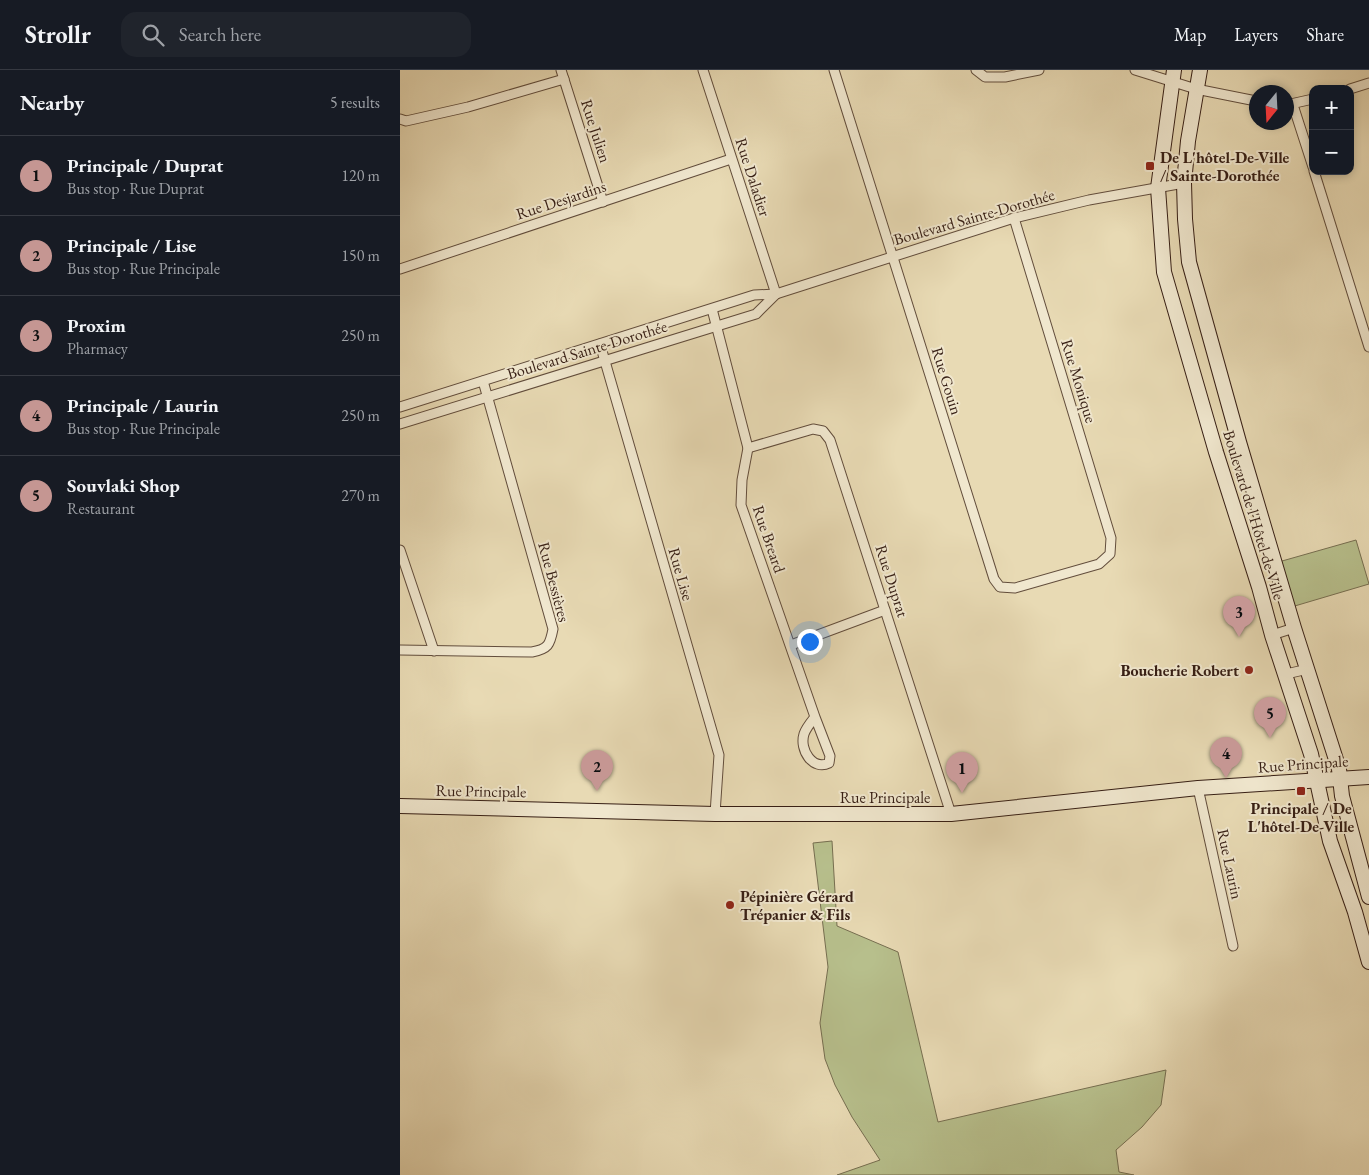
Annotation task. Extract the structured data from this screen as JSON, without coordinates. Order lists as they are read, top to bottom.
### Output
{
  "streets": {
    "street": [
      "Rue Julien",
      "Rue Daladier",
      "Rue Desjardins",
      "Boulevard Sainte-Dorothée",
      "Rue Gouin",
      "Rue Monique",
      "Boulevard de l'Hôtel-de-Ville",
      "Rue Breard",
      "Rue Lise",
      "Rue Duprat",
      "Rue Bessières",
      "Rue Principale",
      "Rue Laurin"
    ]
  },
  "crossings": [
    ["Rue Julien", "Rue Desjardins"],
    ["Rue Daladier", "Rue Desjardins"],
    ["Rue Daladier", "Boulevard Sainte-Dorothée"],
    ["Boulevard Sainte-Dorothée", "Rue Gouin"],
    ["Boulevard Sainte-Dorothée", "Rue Monique"],
    ["Boulevard Sainte-Dorothée", "Boulevard de l'Hôtel-de-Ville"],
    ["Boulevard Sainte-Dorothée", "Rue Breard"],
    ["Boulevard Sainte-Dorothée", "Rue Lise"],
    ["Boulevard Sainte-Dorothée", "Rue Bessières"],
    ["Rue Gouin", "Rue Monique"],
    ["Boulevard de l'Hôtel-de-Ville", "Rue Principale"],
    ["Rue Breard", "Rue Duprat"],
    ["Rue Lise", "Rue Principale"],
    ["Rue Duprat", "Rue Principale"],
    ["Rue Principale", "Rue Laurin"]
  ],
  "places": {
    "transit": ["De L'hôtel-De-Ville / Sainte-Dorothée", "Principale / De L'hôtel-De-Ville"],
    "other": ["Boucherie Robert", "Pépinière Gérard Trépanier & Fils"]
  },
  "north": "bottom",
  "page": {
    "header": "Strollr",
    "search": "Search here",
    "nav": ["Map", "Layers", "Share"],
    "heading": ["Nearby", "5 results"],
    "map_buttons": ["+", "−"],
    "list": [
      {
        "mark": "1",
        "name": "Principale / Duprat",
        "note": "Bus stop · Rue Duprat",
        "value": "120 m"
      },
      {
        "mark": "2",
        "name": "Principale / Lise",
        "note": "Bus stop · Rue Principale",
        "value": "150 m"
      },
      {
        "mark": "3",
        "name": "Proxim",
        "note": "Pharmacy",
        "value": "250 m"
      },
      {
        "mark": "4",
        "name": "Principale / Laurin",
        "note": "Bus stop · Rue Principale",
        "value": "250 m"
      },
      {
        "mark": "5",
        "name": "Souvlaki Shop",
        "note": "Restaurant",
        "value": "270 m"
      }
    ],
    "pins": [
      "3",
      "5",
      "4",
      "2",
      "1"
    ]
  }
}
